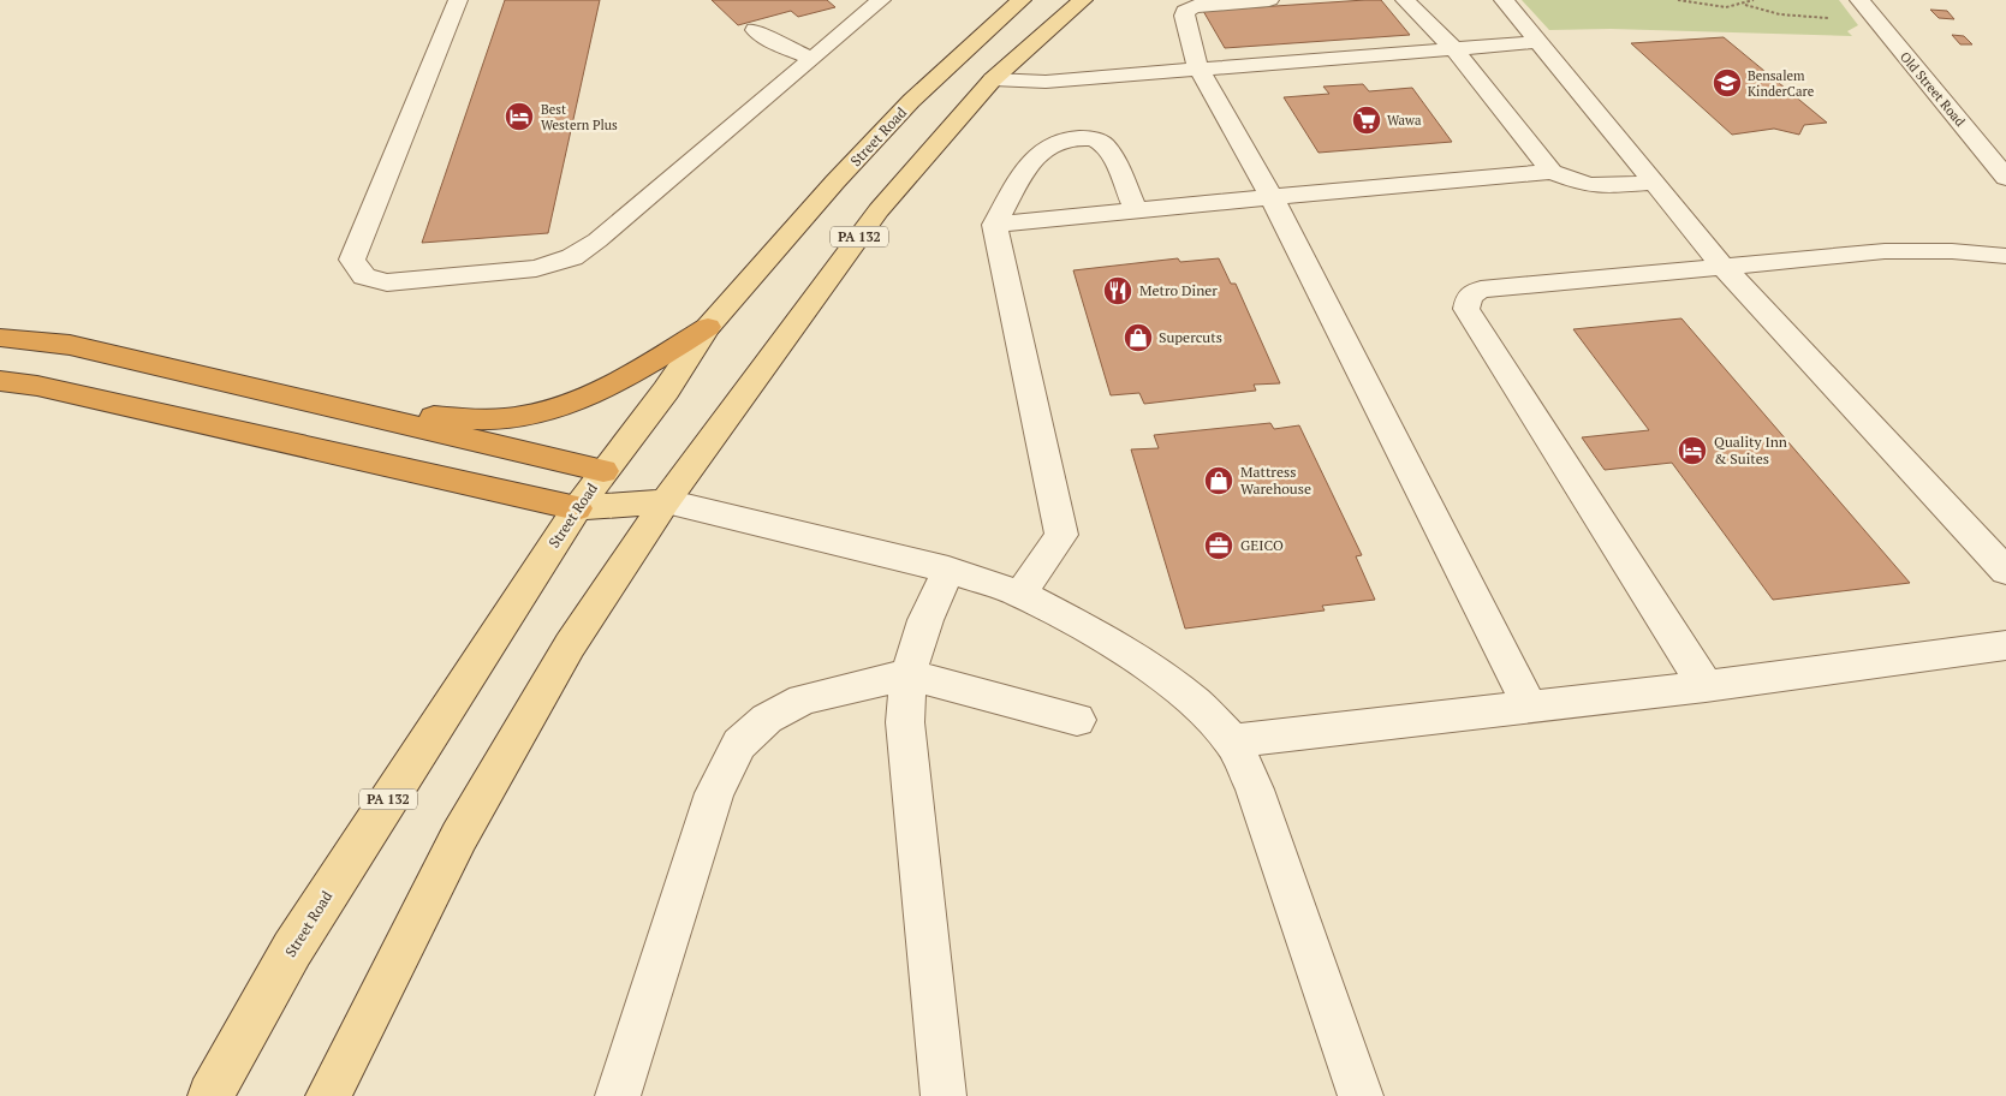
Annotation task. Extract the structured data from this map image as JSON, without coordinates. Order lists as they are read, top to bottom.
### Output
{
  "streets": {
    "main road": ["Street Road", "PA 132"],
    "street": ["Old Street Road"]
  },
  "places": {
    "school or university": ["Bensalem KinderCare"],
    "hotel": ["Best Western Plus", "Quality Inn & Suites"],
    "supermarket": ["Wawa"],
    "restaurant": ["Metro Diner"],
    "shop": ["Supercuts", "Mattress Warehouse"],
    "office": ["GEICO"]
  }
}
